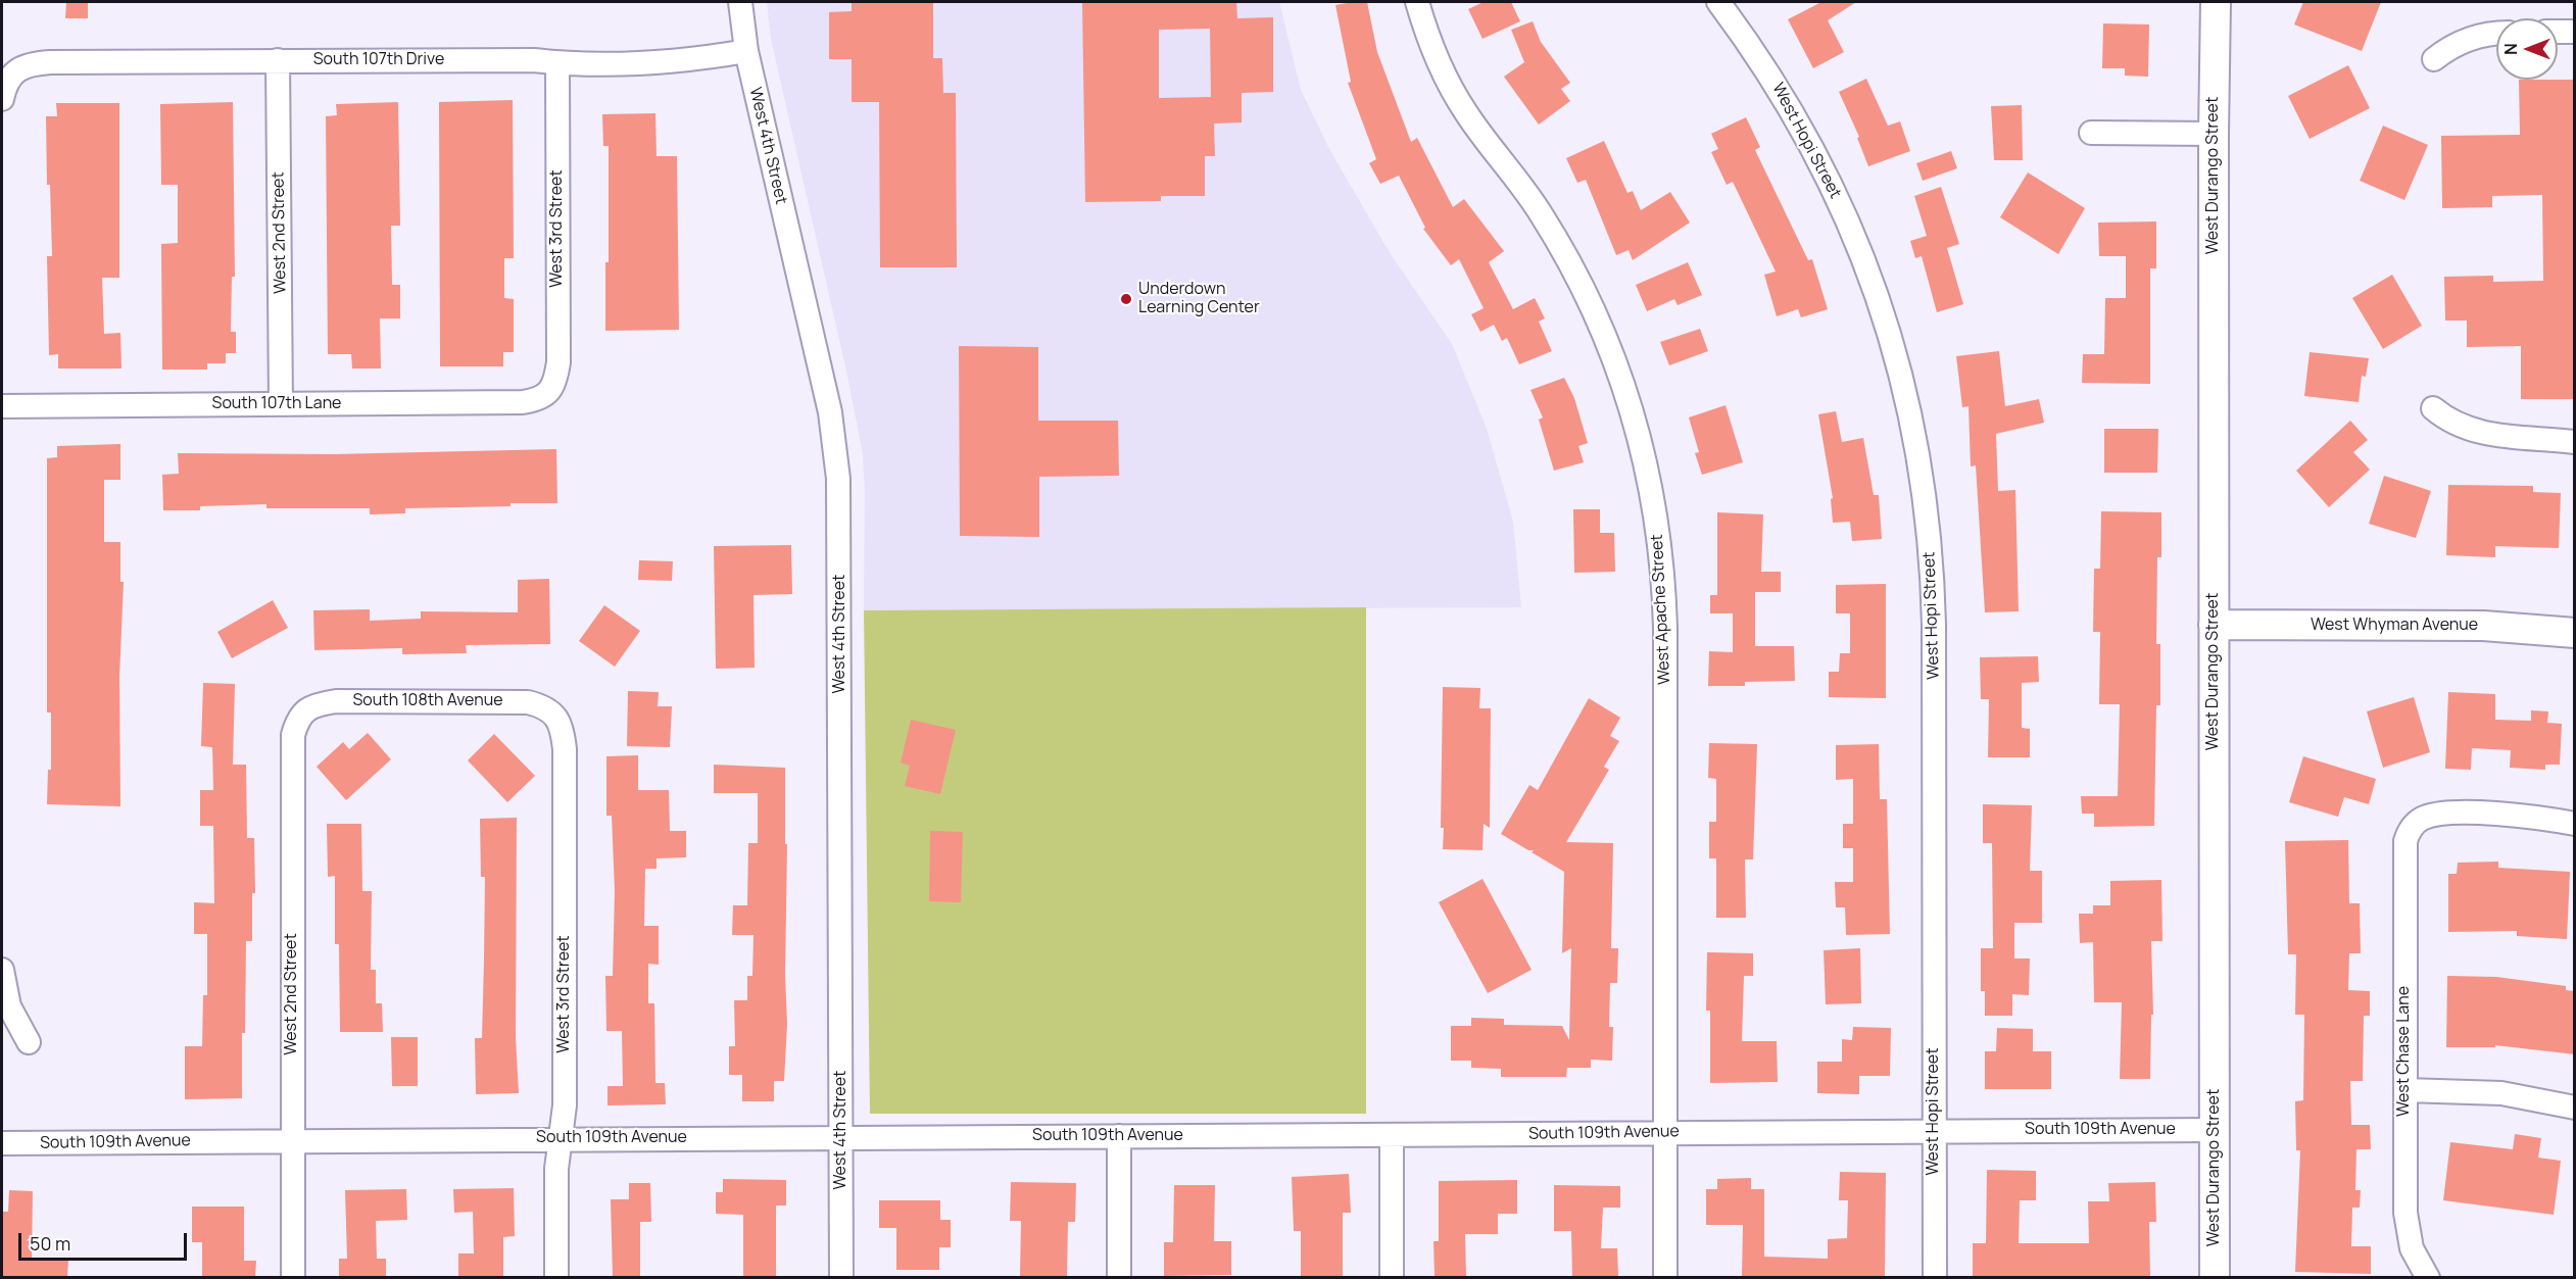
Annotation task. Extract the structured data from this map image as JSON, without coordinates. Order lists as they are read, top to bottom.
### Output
{
  "streets": {
    "street": [
      "South 107th Drive",
      "West Hopi Street",
      "West 4th Street",
      "West Durango Street",
      "West 3rd Street",
      "West 2nd Street",
      "South 107th Lane",
      "West Apache Street",
      "West Whyman Avenue",
      "South 108th Avenue",
      "West Chase Lane",
      "South 109th Avenue"
    ]
  },
  "crossings": [
    ["South 107th Drive", "West 4th Street"],
    ["South 107th Drive", "West 3rd Street"],
    ["South 107th Drive", "West 2nd Street"],
    ["West Hopi Street", "South 109th Avenue"],
    ["West 4th Street", "South 109th Avenue"],
    ["West Durango Street", "West Whyman Avenue"],
    ["West Durango Street", "South 109th Avenue"],
    ["West 3rd Street", "South 107th Lane"],
    ["West 3rd Street", "South 108th Avenue"],
    ["West 3rd Street", "South 109th Avenue"],
    ["West 2nd Street", "South 107th Lane"],
    ["West 2nd Street", "South 108th Avenue"],
    ["West 2nd Street", "South 109th Avenue"],
    ["West Apache Street", "South 109th Avenue"]
  ],
  "places": ["Underdown Learning Center"],
  "scale_bar": "50 m",
  "north": "left"
}
